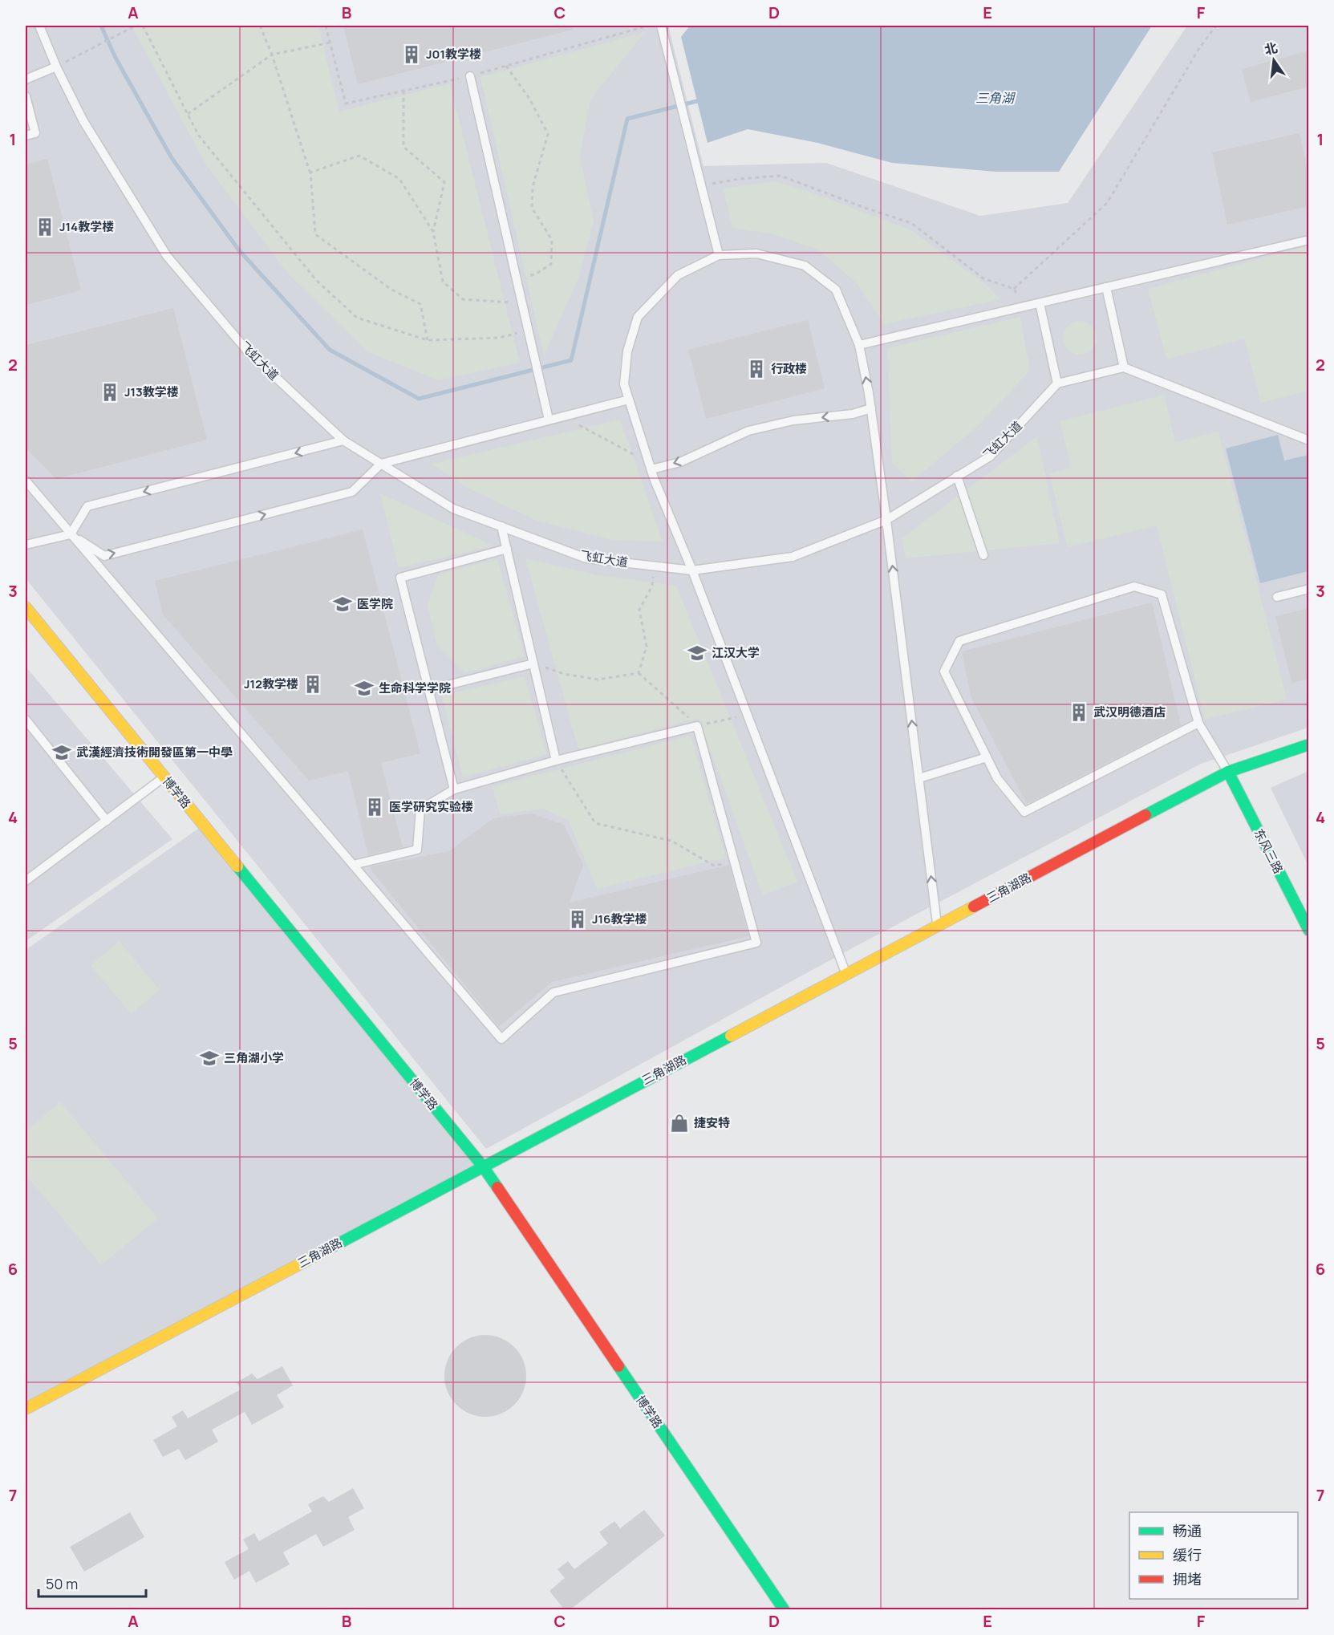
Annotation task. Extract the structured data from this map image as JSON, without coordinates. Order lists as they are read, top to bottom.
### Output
{
  "streets": {
    "street": ["博学路", "东风三路", "三角湖路"],
    "lane": ["飞虹大道"]
  },
  "crossings": [
    ["博学路", "三角湖路"],
    ["东风三路", "三角湖路"]
  ],
  "water": ["三角湖"],
  "places": {
    "building": [
      "J01教学楼",
      "J14教学楼",
      "行政楼",
      "J13教学楼",
      "J12教学楼",
      "武汉明德酒店",
      "医学研究实验楼",
      "J16教学楼"
    ],
    "school or university": [
      "医学院",
      "江汉大学",
      "生命科学学院",
      "武漢經濟技術開發區第一中學",
      "三角湖小学"
    ],
    "shop": ["捷安特"]
  },
  "legend": ["畅通", "缓行", "拥堵"],
  "scale_bar": "50 m",
  "north": "top",
  "grid": {
    "columns": [
      "A",
      "B",
      "C",
      "D",
      "E",
      "F"
    ],
    "rows": [
      "1",
      "2",
      "3",
      "4",
      "5",
      "6",
      "7"
    ]
  }
}
